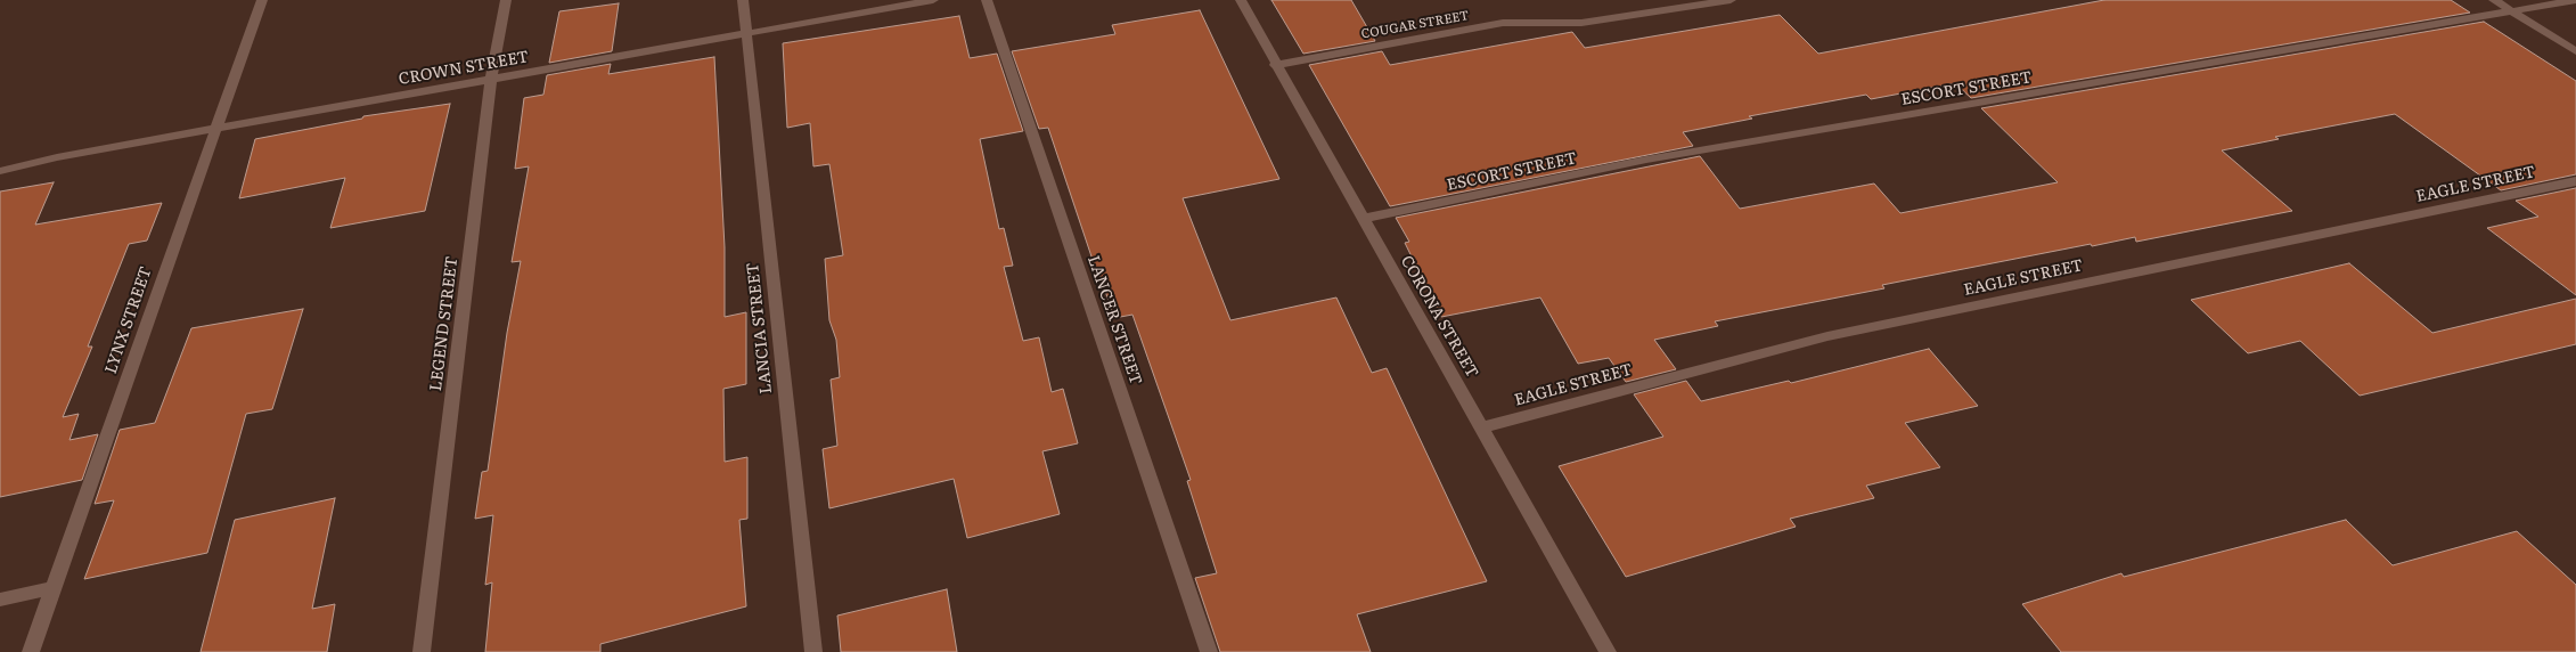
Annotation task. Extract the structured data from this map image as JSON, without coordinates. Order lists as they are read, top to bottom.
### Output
{
  "streets": {
    "street": [
      "COUGAR STREET",
      "CROWN STREET",
      "ESCORT STREET",
      "EAGLE STREET",
      "CORONA STREET",
      "LYNX STREET",
      "LANCER STREET",
      "LEGEND STREET",
      "LANCIA STREET"
    ]
  },
  "crossings": [
    ["COUGAR STREET", "CORONA STREET"],
    ["CROWN STREET", "LYNX STREET"],
    ["CROWN STREET", "LEGEND STREET"],
    ["CROWN STREET", "LANCIA STREET"],
    ["ESCORT STREET", "CORONA STREET"],
    ["EAGLE STREET", "CORONA STREET"]
  ]
}
